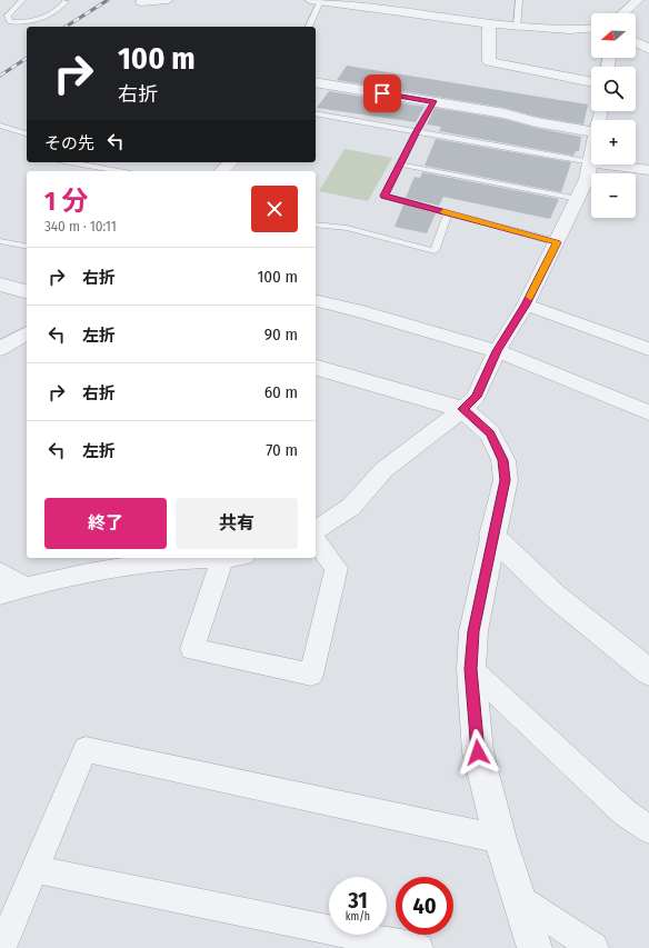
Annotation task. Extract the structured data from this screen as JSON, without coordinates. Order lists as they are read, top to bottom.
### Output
{
  "north": "left",
  "page": {
    "map_buttons": ["+", "−"],
    "turn": ["100 m", "右折"],
    "then": "その先",
    "heading": ["1 分", "340 m · 10:11"],
    "list": [
      {
        "name": "右折",
        "value": "100 m"
      },
      {
        "name": "左折",
        "value": "90 m"
      },
      {
        "name": "右折",
        "value": "60 m"
      },
      {
        "name": "左折",
        "value": "70 m"
      }
    ],
    "buttons": ["終了", "共有"],
    "speed": "31 km/h",
    "limit": "40"
  }
}
